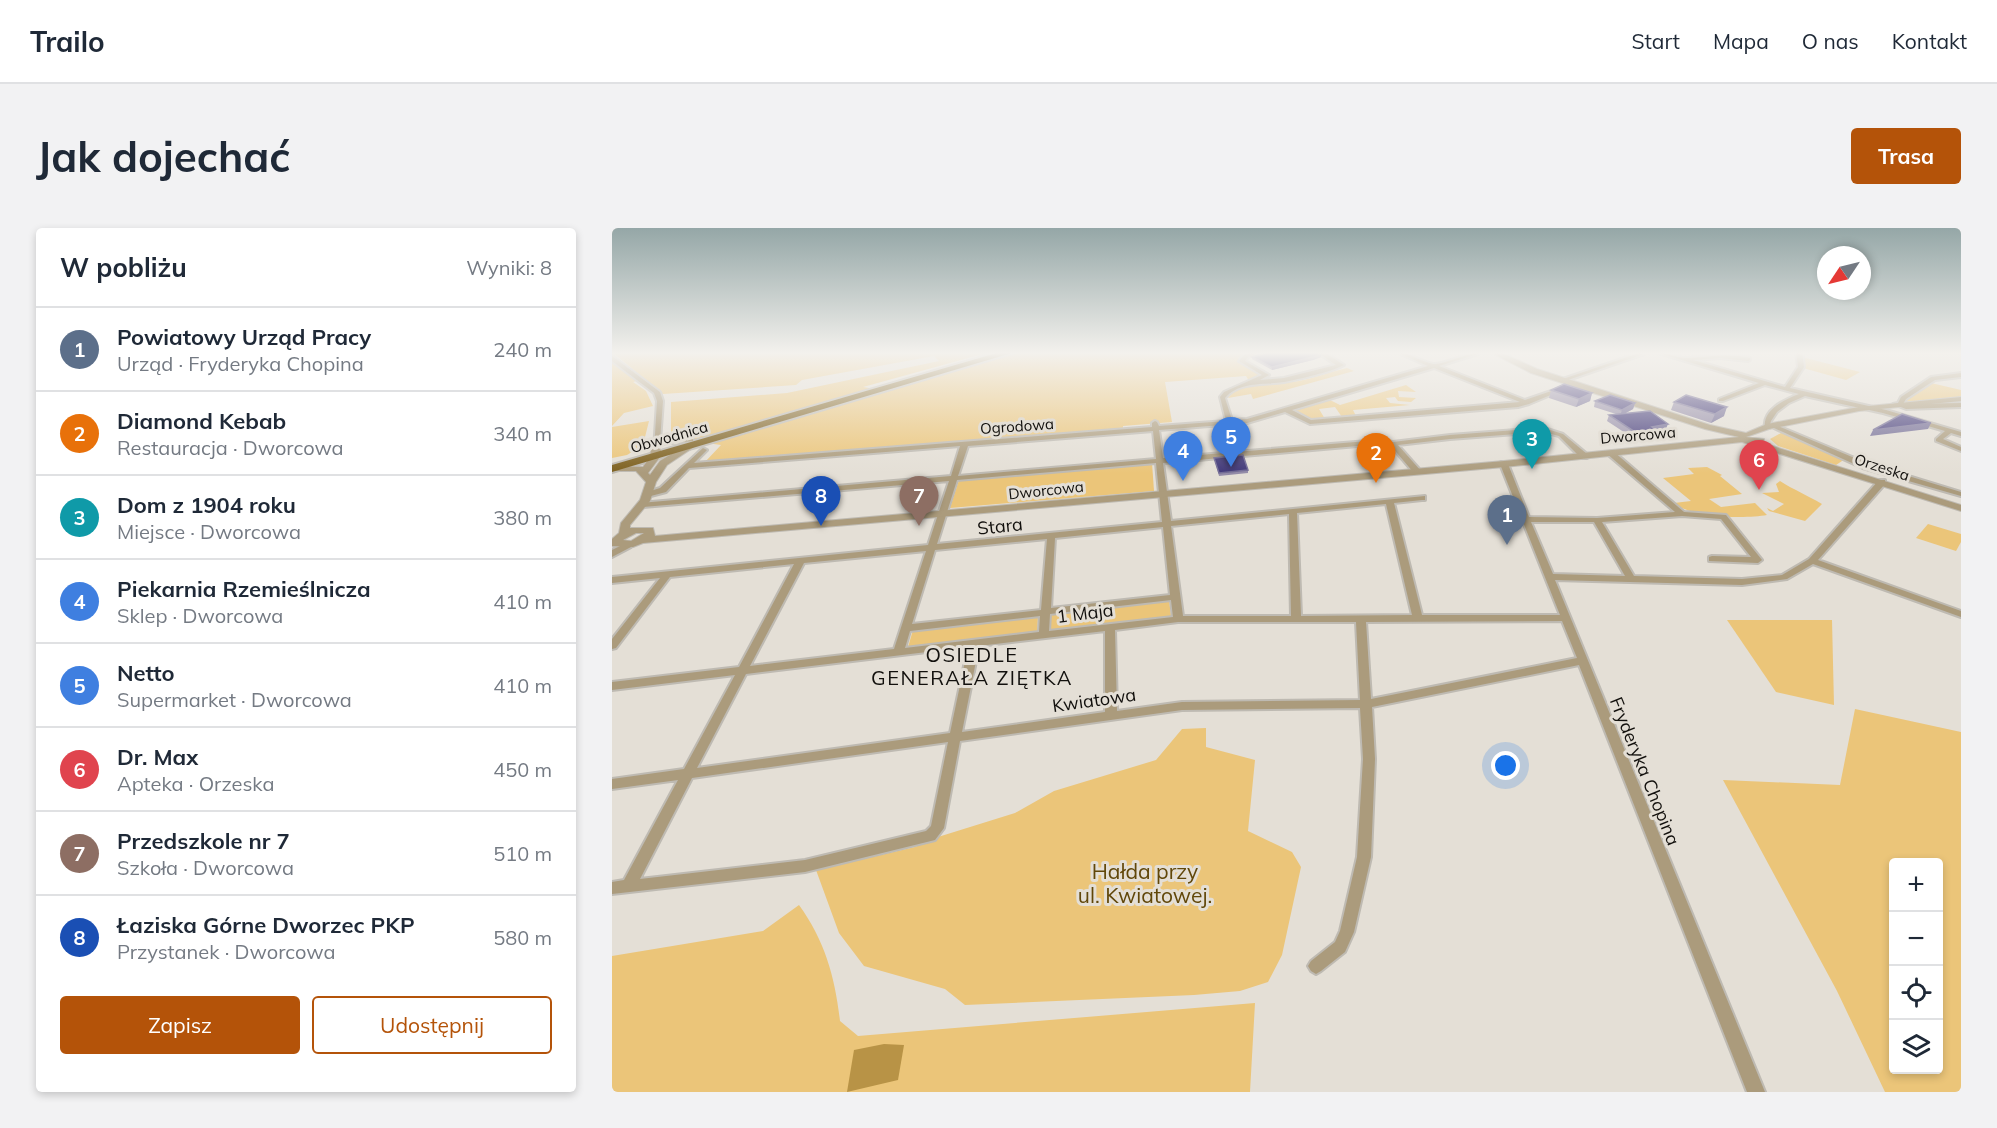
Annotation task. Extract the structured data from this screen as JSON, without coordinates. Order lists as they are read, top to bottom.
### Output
{
  "streets": {
    "main road": ["Obwodnica"],
    "street": [
      "Ogrodowa",
      "Dworcowa",
      "Orzeska",
      "Stara",
      "1 Maja",
      "Kwiatowa",
      "Fryderyka Chopina"
    ]
  },
  "crossings": [
    ["Dworcowa", "Orzeska"],
    ["Dworcowa", "Fryderyka Chopina"],
    ["1 Maja", "Fryderyka Chopina"],
    ["Kwiatowa", "Fryderyka Chopina"]
  ],
  "districts": ["OSIEDLE GENERAŁA ZIĘTKA"],
  "parks": ["Hałda przy ul. Kwiatowej."],
  "north": "bottom left",
  "page": {
    "header": "Trailo",
    "nav": [
      "Start",
      "Mapa",
      "O nas",
      "Kontakt"
    ],
    "buttons": [
      "Trasa",
      ["Zapisz", "Udostępnij"]
    ],
    "title": "Jak dojechać",
    "heading": ["W pobliżu", "Wyniki: 8"],
    "list": [
      {
        "mark": "1",
        "name": "Powiatowy Urząd Pracy",
        "note": "Urząd · Fryderyka Chopina",
        "value": "240 m"
      },
      {
        "mark": "2",
        "name": "Diamond Kebab",
        "note": "Restauracja · Dworcowa",
        "value": "340 m"
      },
      {
        "mark": "3",
        "name": "Dom z 1904 roku",
        "note": "Miejsce · Dworcowa",
        "value": "380 m"
      },
      {
        "mark": "4",
        "name": "Piekarnia Rzemieślnicza",
        "note": "Sklep · Dworcowa",
        "value": "410 m"
      },
      {
        "mark": "5",
        "name": "Netto",
        "note": "Supermarket · Dworcowa",
        "value": "410 m"
      },
      {
        "mark": "6",
        "name": "Dr. Max",
        "note": "Apteka · Orzeska",
        "value": "450 m"
      },
      {
        "mark": "7",
        "name": "Przedszkole nr 7",
        "note": "Szkoła · Dworcowa",
        "value": "510 m"
      },
      {
        "mark": "8",
        "name": "Łaziska Górne Dworzec PKP",
        "note": "Przystanek · Dworcowa",
        "value": "580 m"
      }
    ],
    "pins": [
      "5",
      "3",
      "4",
      "2",
      "6",
      "7",
      "8",
      "1"
    ],
    "map_buttons": ["+", "−"]
  }
}
